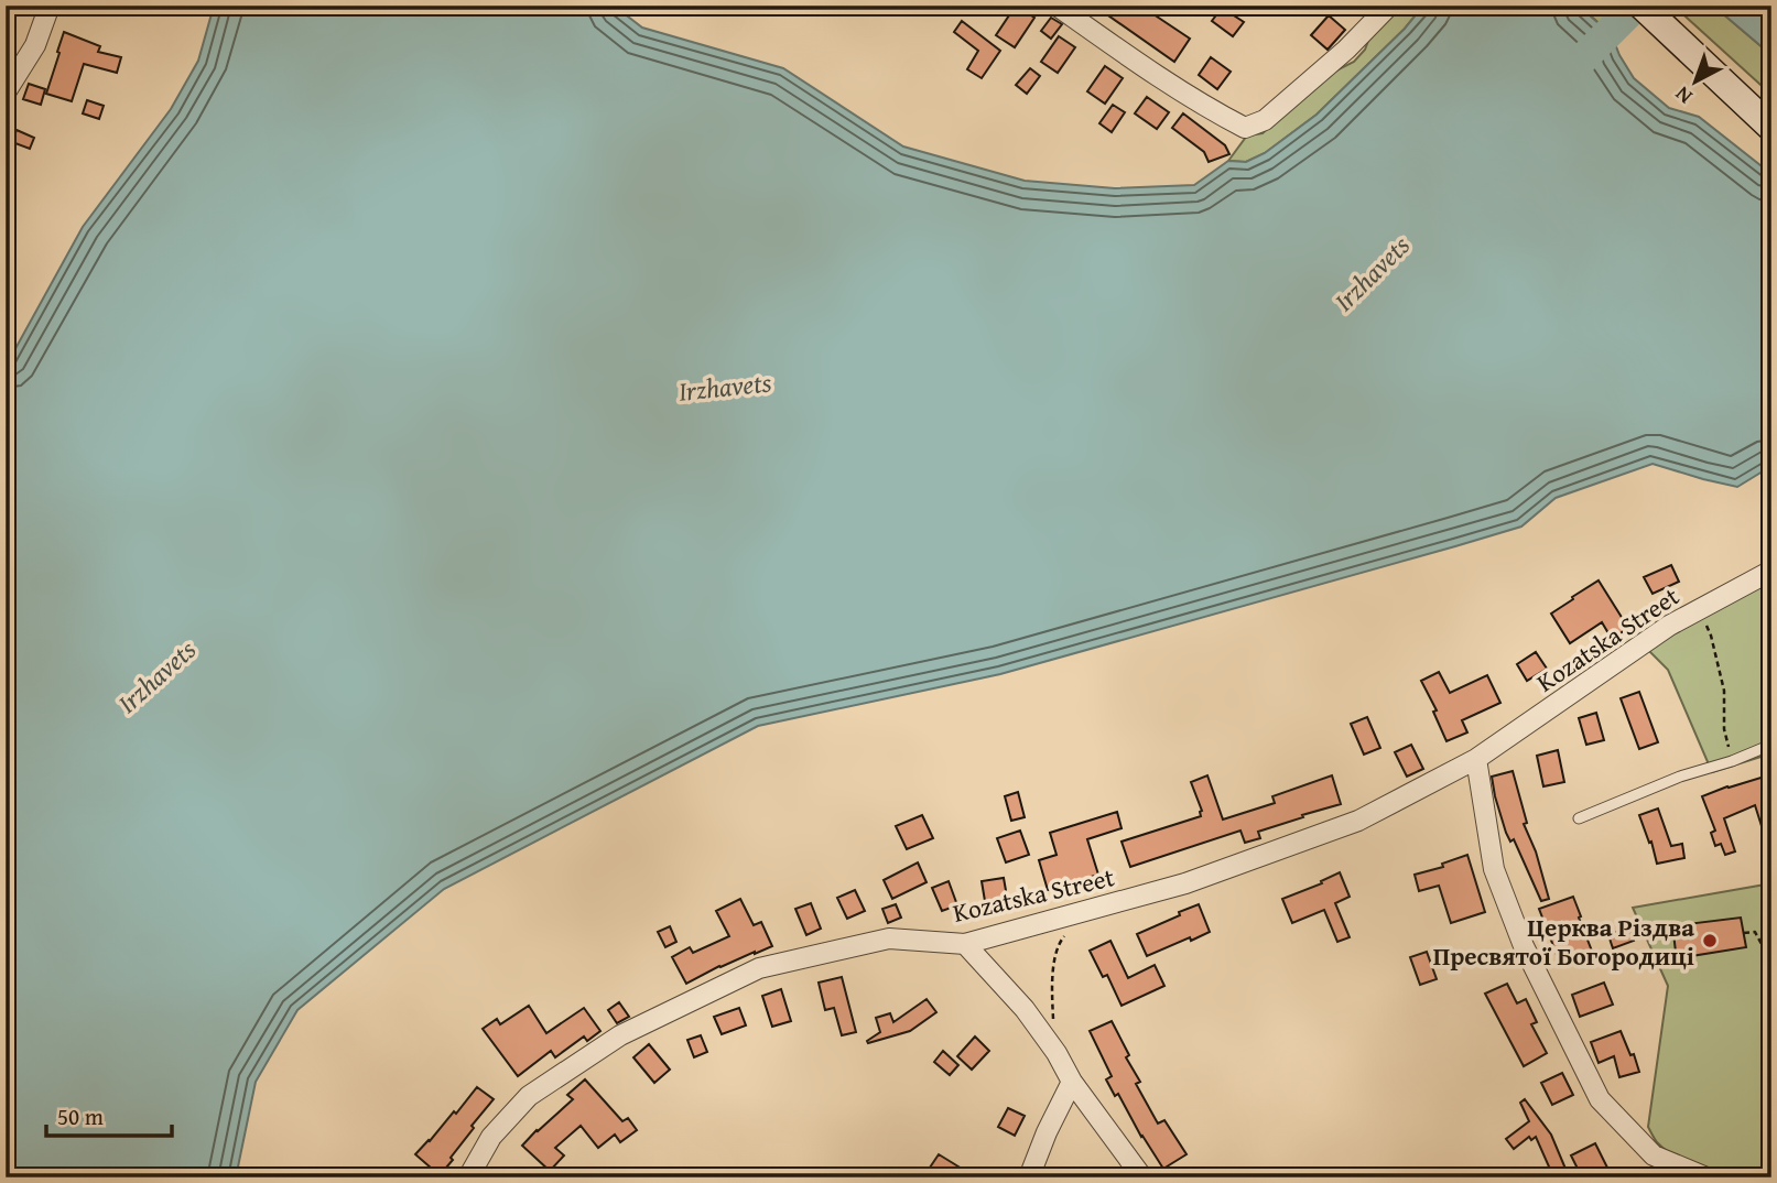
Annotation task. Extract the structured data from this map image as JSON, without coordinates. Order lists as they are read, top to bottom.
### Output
{
  "streets": {
    "street": ["Kozatska Street"]
  },
  "water": ["Irzhavets"],
  "places": ["Церква Різдва Пресвятої Богородиці"],
  "scale_bar": "50 m",
  "north": "bottom left"
}
